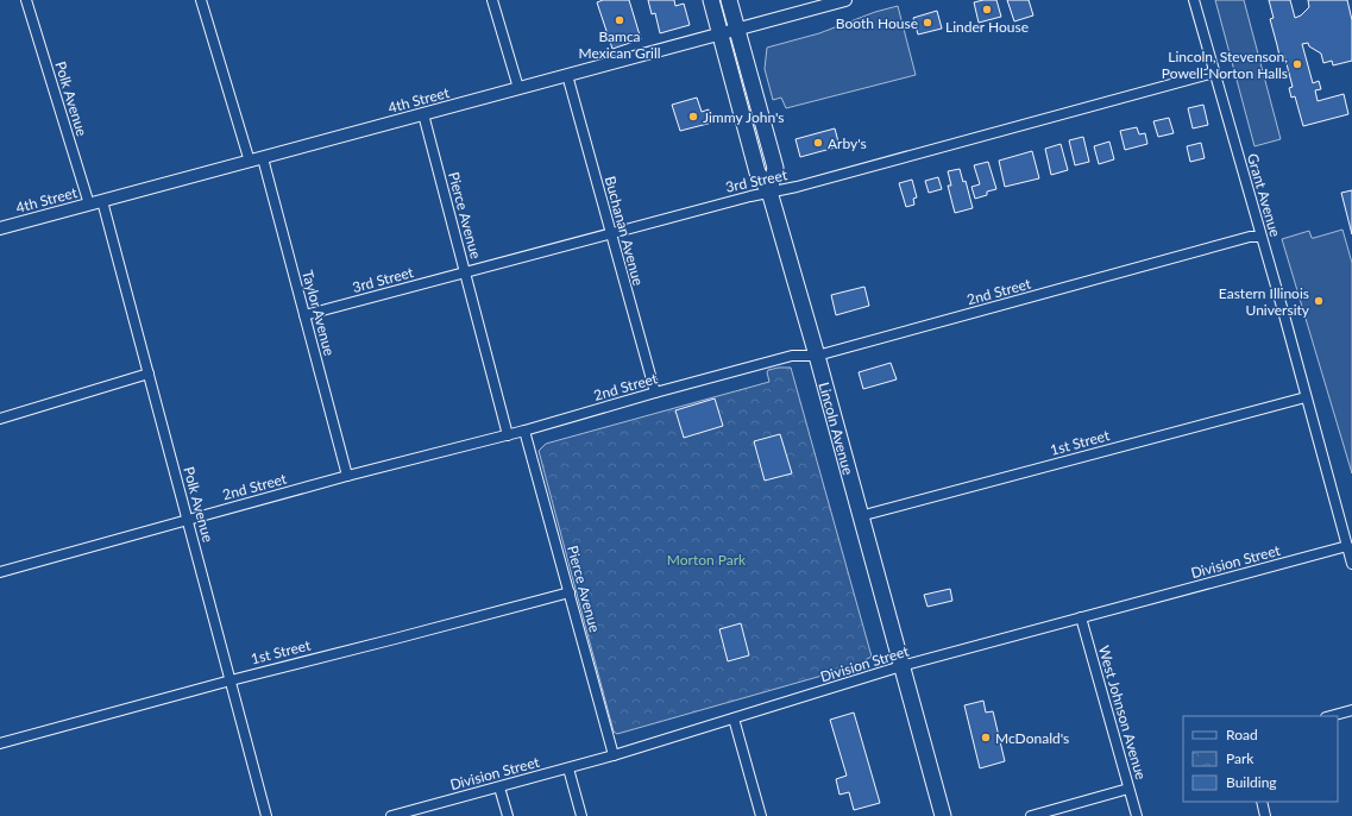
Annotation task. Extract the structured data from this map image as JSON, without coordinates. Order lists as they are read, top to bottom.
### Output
{
  "streets": {
    "main road": ["Lincoln Avenue"],
    "street": [
      "Polk Avenue",
      "4th Street",
      "3rd Street",
      "Grant Avenue",
      "Pierce Avenue",
      "Buchanan Avenue",
      "2nd Street",
      "Taylor Avenue",
      "1st Street",
      "Division Street",
      "West Johnson Avenue"
    ]
  },
  "crossings": [
    ["Polk Avenue", "4th Street"],
    ["Polk Avenue", "2nd Street"],
    ["Polk Avenue", "1st Street"],
    ["4th Street", "Pierce Avenue"],
    ["4th Street", "Buchanan Avenue"],
    ["4th Street", "Taylor Avenue"],
    ["4th Street", "Lincoln Avenue"],
    ["3rd Street", "Grant Avenue"],
    ["3rd Street", "Pierce Avenue"],
    ["3rd Street", "Buchanan Avenue"],
    ["3rd Street", "Taylor Avenue"],
    ["3rd Street", "Lincoln Avenue"],
    ["Grant Avenue", "2nd Street"],
    ["Grant Avenue", "1st Street"],
    ["Grant Avenue", "Division Street"],
    ["Pierce Avenue", "2nd Street"],
    ["Pierce Avenue", "1st Street"],
    ["Pierce Avenue", "Division Street"],
    ["Buchanan Avenue", "2nd Street"],
    ["2nd Street", "Taylor Avenue"],
    ["2nd Street", "Lincoln Avenue"],
    ["Lincoln Avenue", "1st Street"],
    ["Lincoln Avenue", "Division Street"],
    ["Division Street", "West Johnson Avenue"]
  ],
  "parks": ["Morton Park"],
  "places": [
    "Linder House",
    "Bamca Mexican Grill",
    "Booth House",
    "Lincoln, Stevenson, Powell-Norton Halls",
    "Jimmy John's",
    "Arby's",
    "Eastern Illinois University",
    "McDonald's"
  ],
  "legend": ["Road", "Park", "Building"]
}
